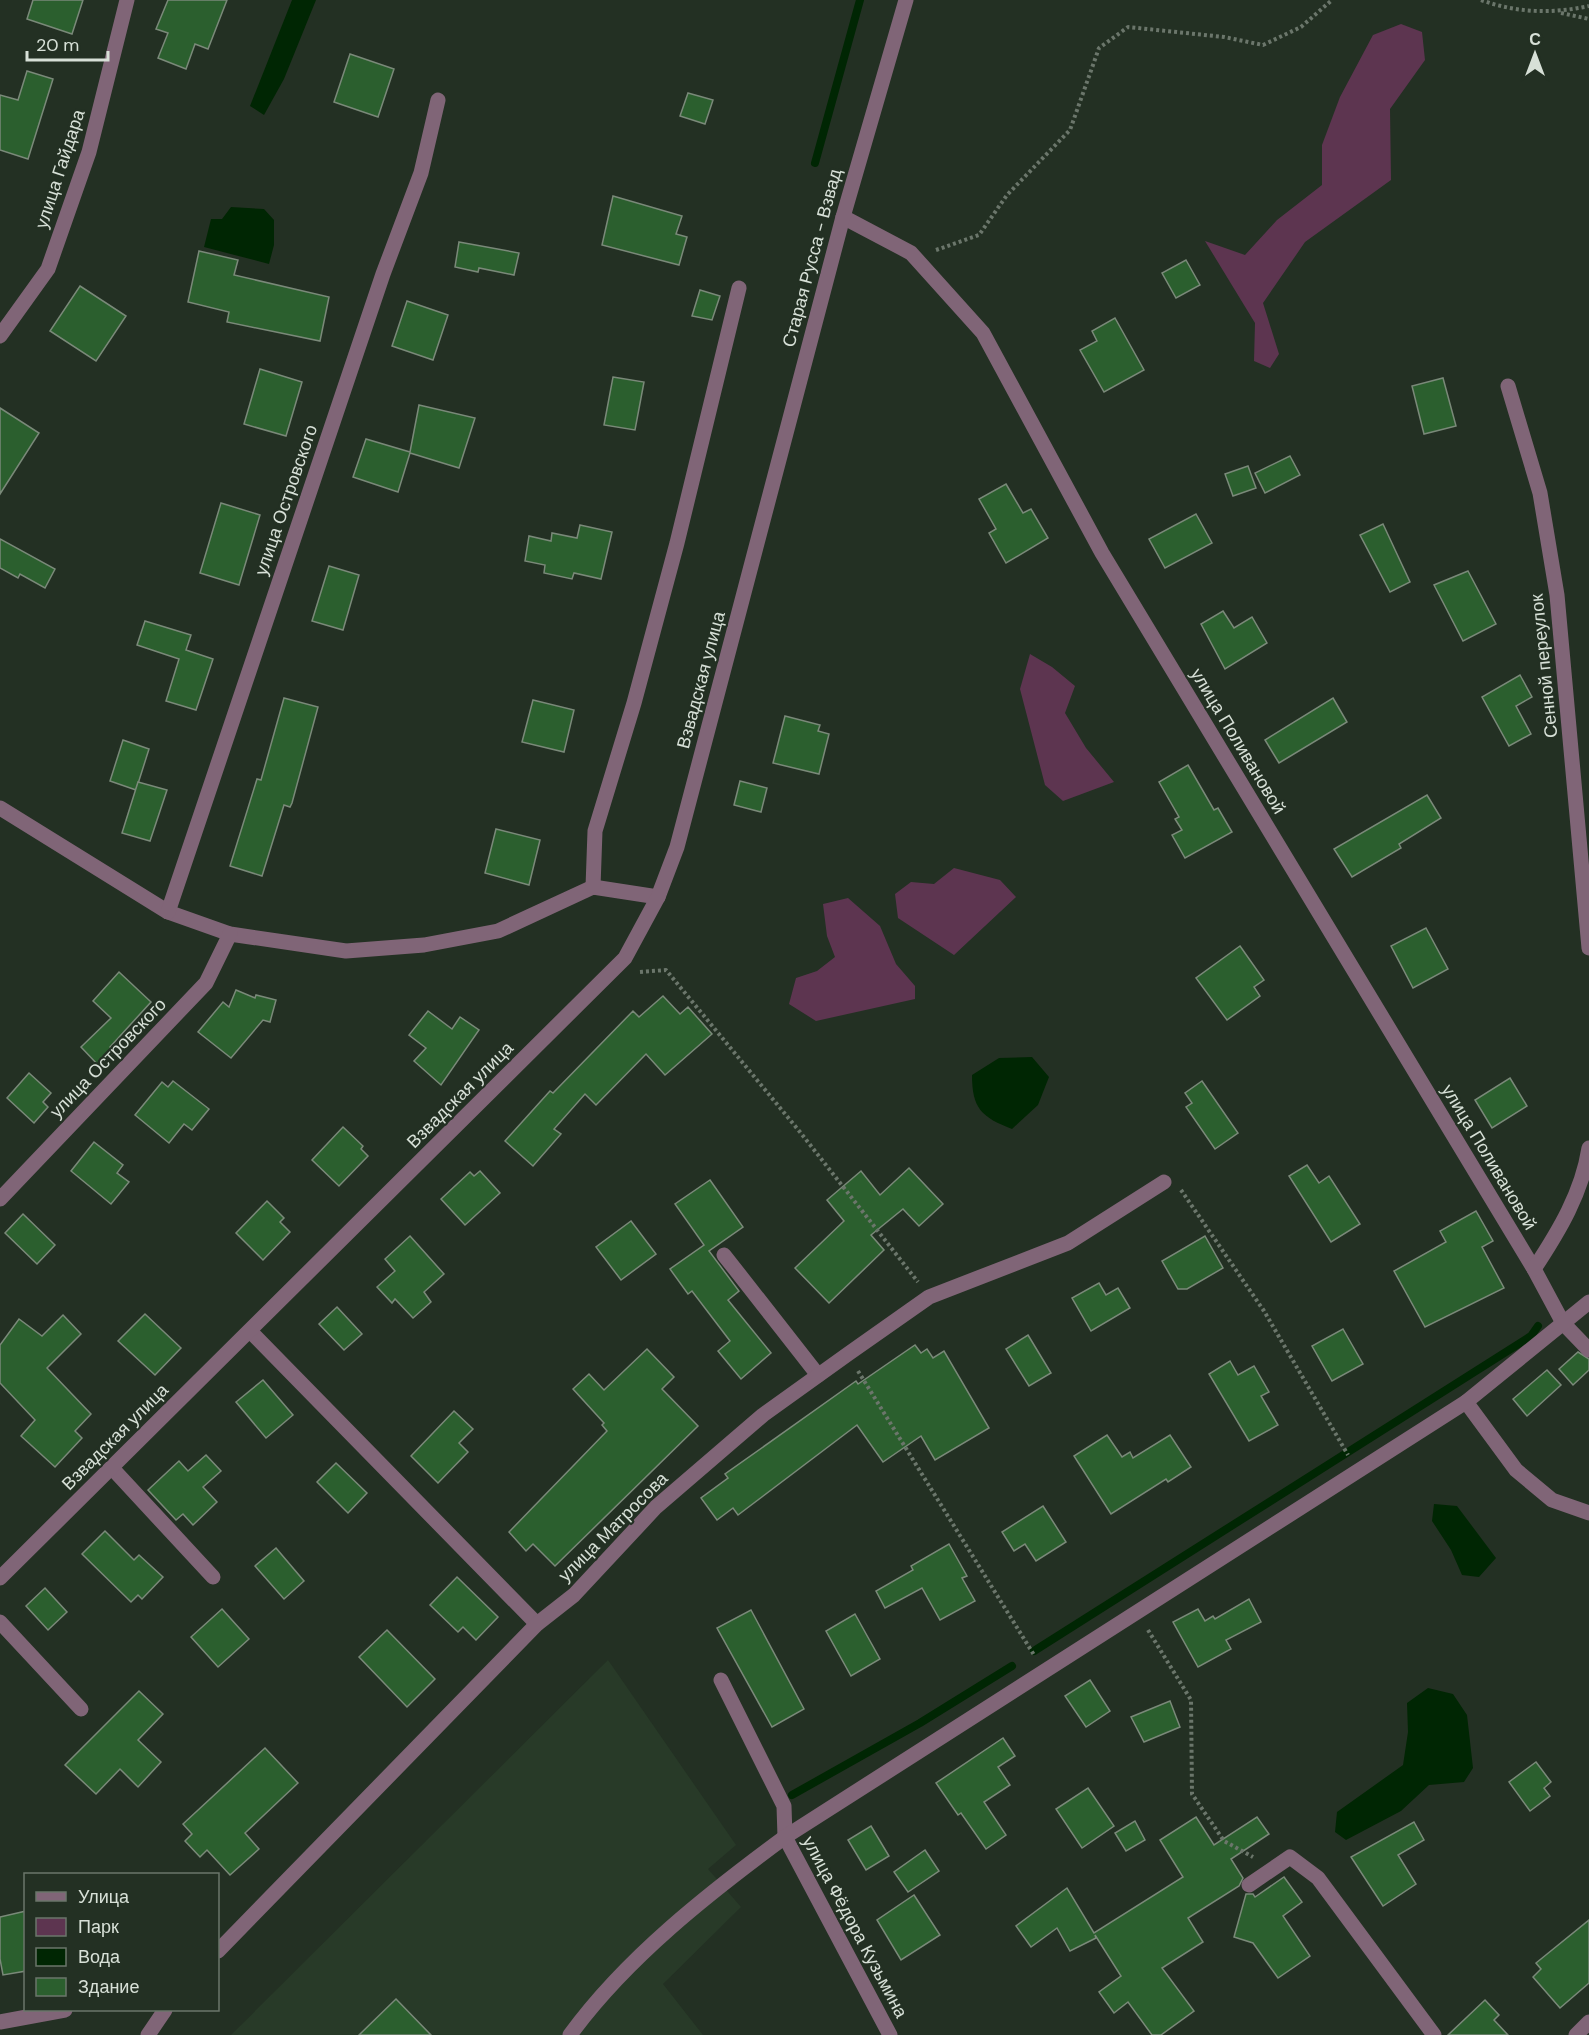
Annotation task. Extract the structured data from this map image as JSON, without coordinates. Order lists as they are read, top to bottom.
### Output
{
  "streets": {
    "street": [
      "улица Гайдара",
      "Старая Русса - Взвад",
      "улица Островского",
      "Сенной переулок",
      "Взвадская улица",
      "улица Поливановой",
      "улица Матросова",
      "улица Фёдора Кузьмина"
    ]
  },
  "crossings": [
    ["Старая Русса - Взвад", "Взвадская улица"],
    ["Старая Русса - Взвад", "улица Поливановой"]
  ],
  "legend": [
    "Улица",
    "Парк",
    "Вода",
    "Здание"
  ],
  "scale_bar": "20 m",
  "north": "top"
}
